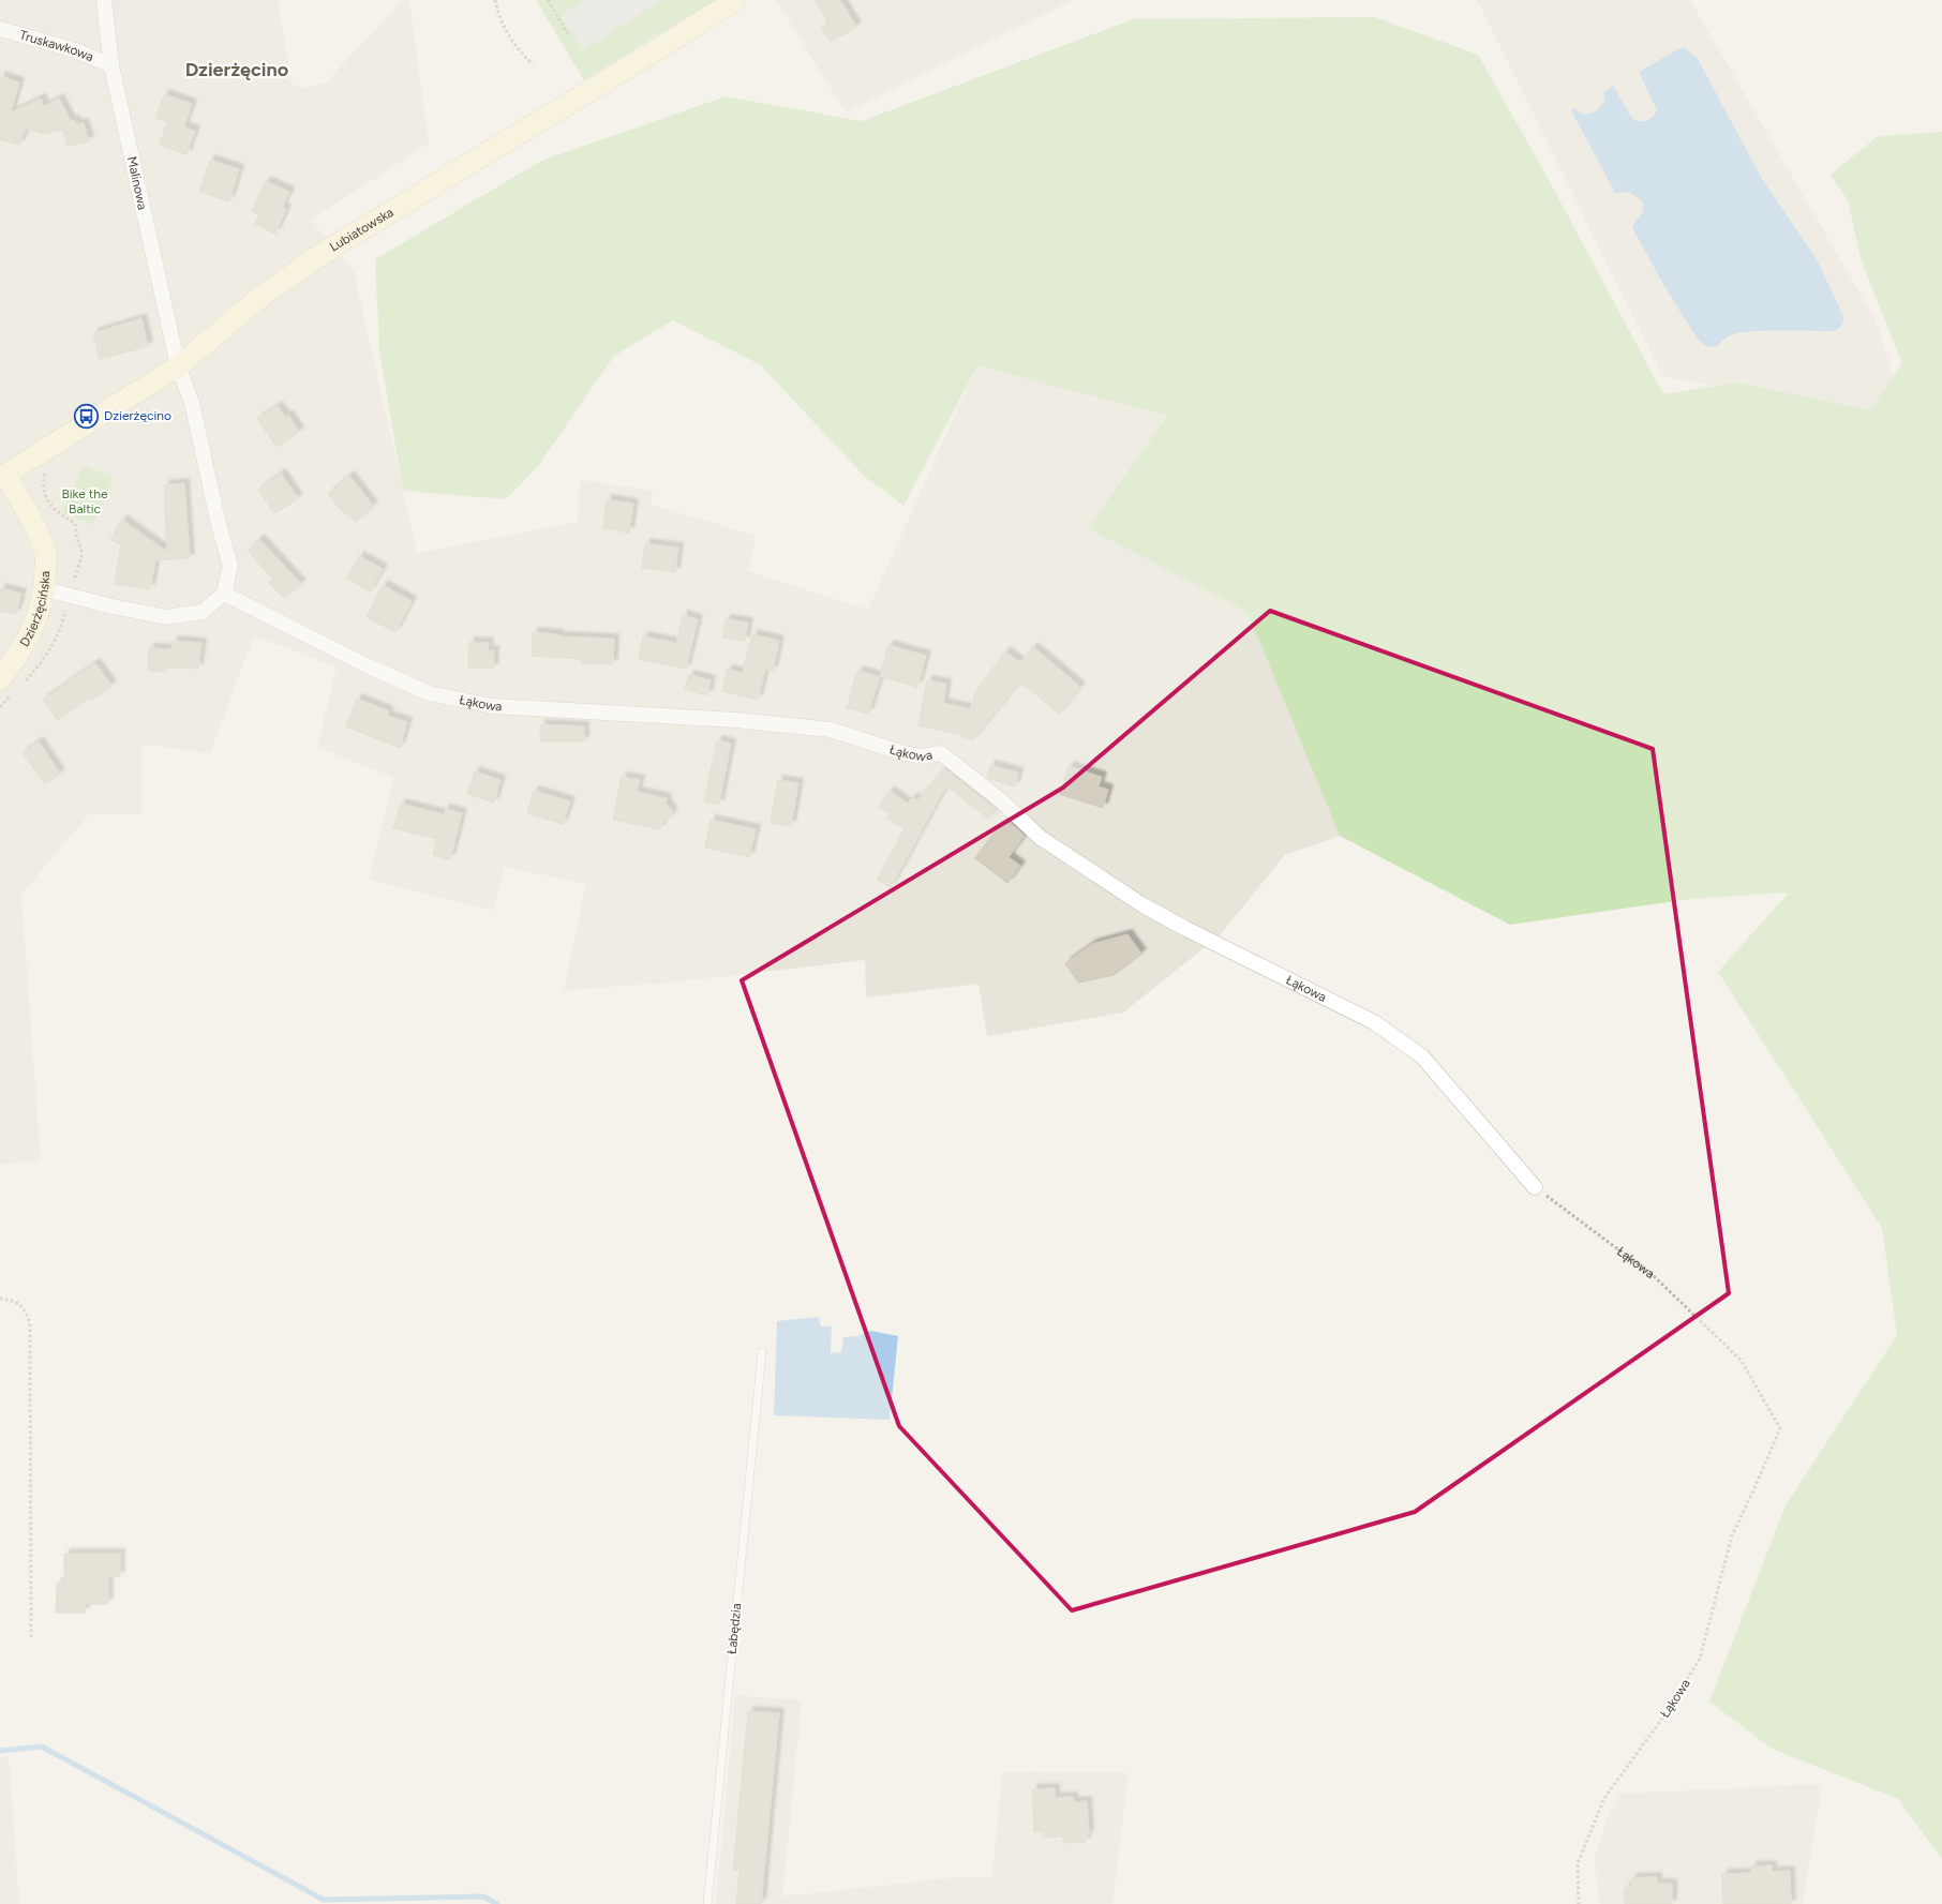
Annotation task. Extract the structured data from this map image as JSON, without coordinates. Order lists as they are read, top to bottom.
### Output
{
  "streets": {
    "street": [
      "Truskawkowa",
      "Malinowa",
      "Lubiatowska",
      "Dzierżęcińska",
      "Łąkowa"
    ],
    "lane": ["Łabędzia"]
  },
  "crossings": [
    ["Truskawkowa", "Malinowa"],
    ["Malinowa", "Lubiatowska"],
    ["Lubiatowska", "Dzierżęcińska"]
  ],
  "districts": ["Dzierżęcino"],
  "parks": ["Bike the Baltic"],
  "places": {
    "bus stop": ["Dzierżęcino"]
  }
}
